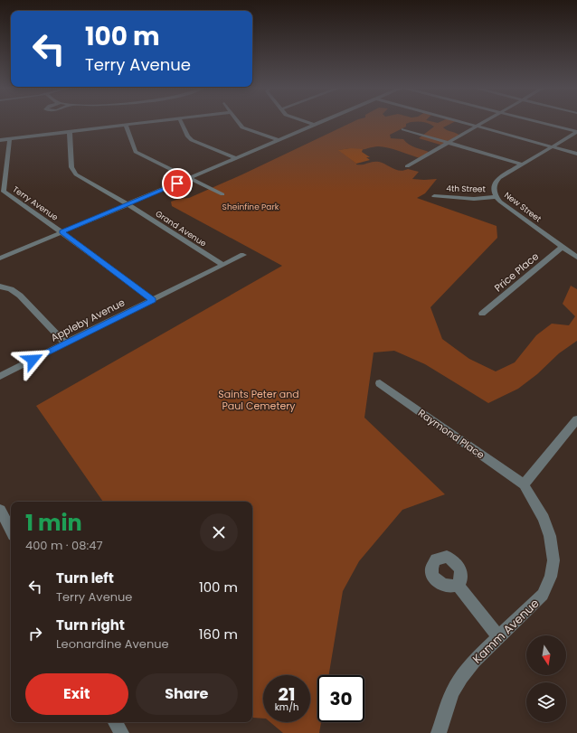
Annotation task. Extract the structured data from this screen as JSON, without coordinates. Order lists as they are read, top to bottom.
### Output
{
  "streets": {
    "street": [
      "4th Street",
      "Terry Avenue",
      "New Street",
      "Grand Avenue",
      "Price Place",
      "Appleby Avenue",
      "Raymond Place",
      "Kamm Avenue"
    ]
  },
  "crossings": [
    ["4th Street", "New Street"],
    ["Terry Avenue", "Appleby Avenue"],
    ["New Street", "Price Place"],
    ["Grand Avenue", "Appleby Avenue"],
    ["Raymond Place", "Kamm Avenue"]
  ],
  "parks": ["Sheinfine Park", "Saints Peter and Paul Cemetery"],
  "north": "bottom",
  "page": {
    "turn": ["100 m", "Terry Avenue"],
    "heading": ["1 min", "400 m · 08:47"],
    "list": [
      {
        "name": "Turn left",
        "note": "Terry Avenue",
        "value": "100 m"
      },
      {
        "name": "Turn right",
        "note": "Leonardine Avenue",
        "value": "160 m"
      }
    ],
    "buttons": ["Exit", "Share"],
    "speed": "21 km/h",
    "limit": "30"
  }
}
